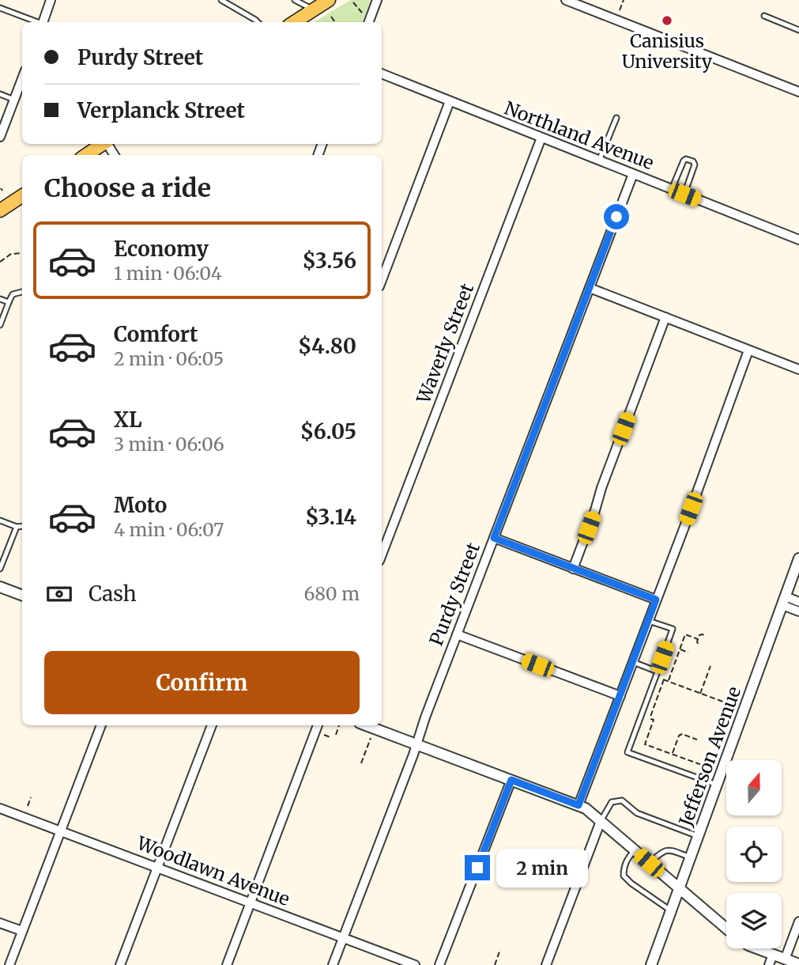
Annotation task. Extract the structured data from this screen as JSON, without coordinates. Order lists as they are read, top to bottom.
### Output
{
  "streets": {
    "street": [
      "Northland Avenue",
      "Waverly Street",
      "Purdy Street",
      "Jefferson Avenue",
      "Woodlawn Avenue"
    ]
  },
  "crossings": [
    ["Northland Avenue", "Waverly Street"],
    ["Northland Avenue", "Purdy Street"],
    ["Purdy Street", "Woodlawn Avenue"]
  ],
  "places": ["Canisius University"],
  "north": "top",
  "page": {
    "banner": ["Purdy Street", "Verplanck Street"],
    "heading": "Choose a ride",
    "list": [
      {
        "name": "Economy",
        "note": "1 min · 06:04",
        "value": "$3.56"
      },
      {
        "name": "Comfort",
        "note": "2 min · 06:05",
        "value": "$4.80"
      },
      {
        "name": "XL",
        "note": "3 min · 06:06",
        "value": "$6.05"
      },
      {
        "name": "Moto",
        "note": "4 min · 06:07",
        "value": "$3.14"
      }
    ],
    "pay": ["Cash", "680 m"],
    "buttons": "Confirm",
    "bubble": "2 min"
  }
}
